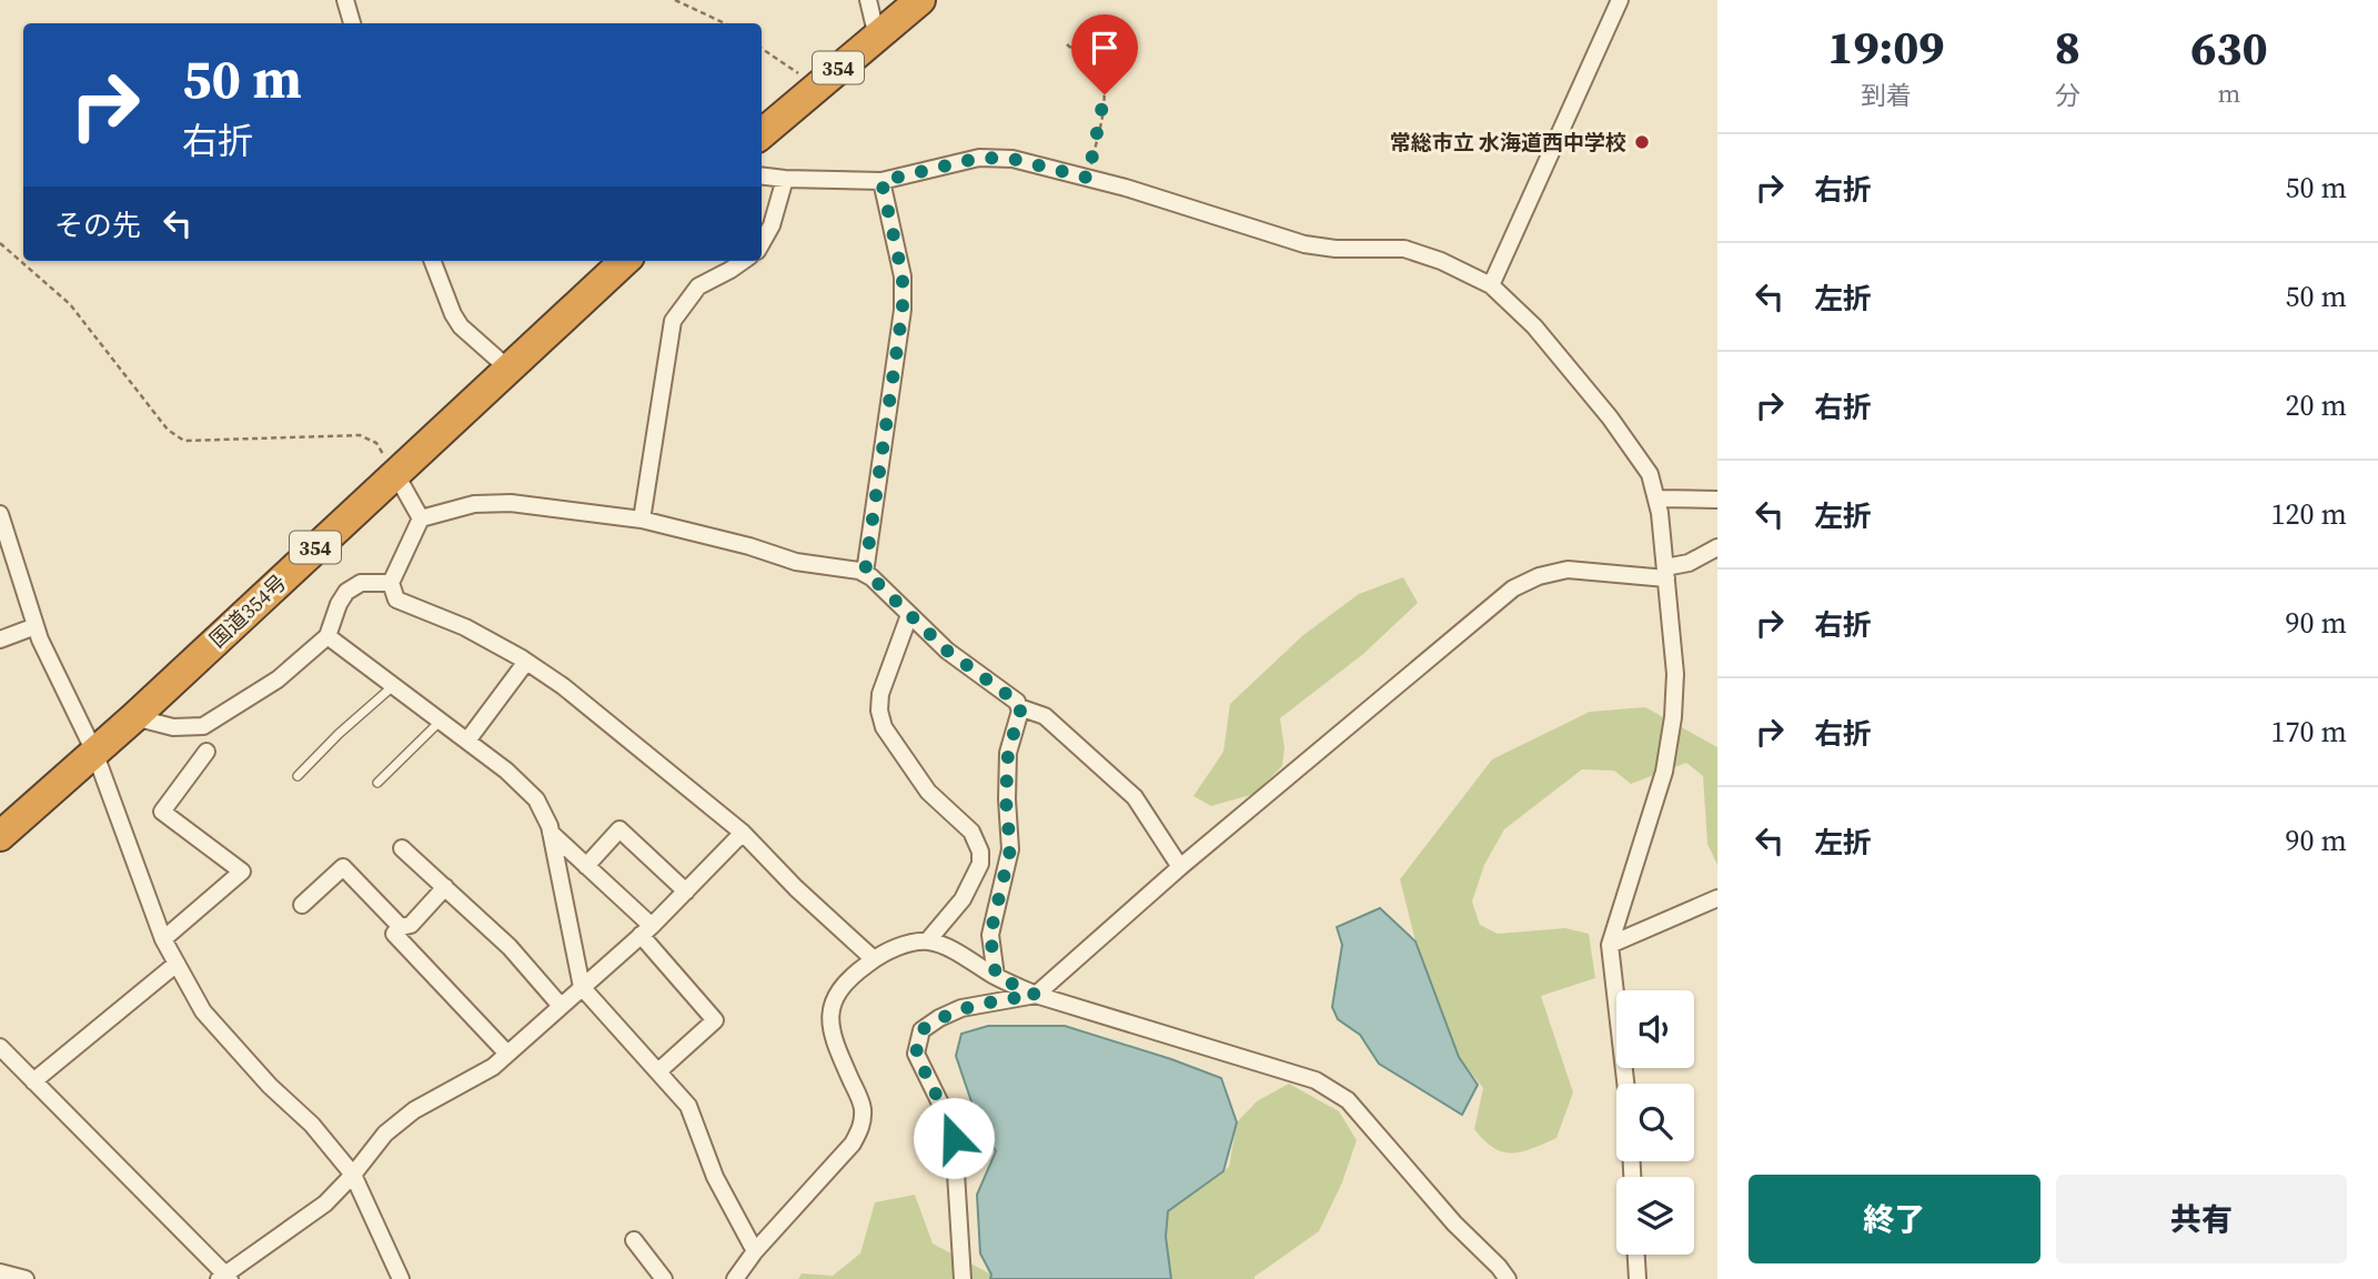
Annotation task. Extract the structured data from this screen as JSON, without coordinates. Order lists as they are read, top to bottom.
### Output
{
  "streets": {
    "highway": ["354", "国道354号"]
  },
  "places": ["常総市立 水海道西中学校"],
  "page": {
    "eta": [
      "19:09",
      "到着",
      "8",
      "分",
      "630",
      "m"
    ],
    "turn": ["50 m", "右折"],
    "list": [
      {
        "name": "右折",
        "value": "50 m"
      },
      {
        "name": "左折",
        "value": "50 m"
      },
      {
        "name": "右折",
        "value": "20 m"
      },
      {
        "name": "左折",
        "value": "120 m"
      },
      {
        "name": "右折",
        "value": "90 m"
      },
      {
        "name": "右折",
        "value": "170 m"
      },
      {
        "name": "左折",
        "value": "90 m"
      }
    ],
    "then": "その先",
    "buttons": ["終了", "共有"]
  }
}
